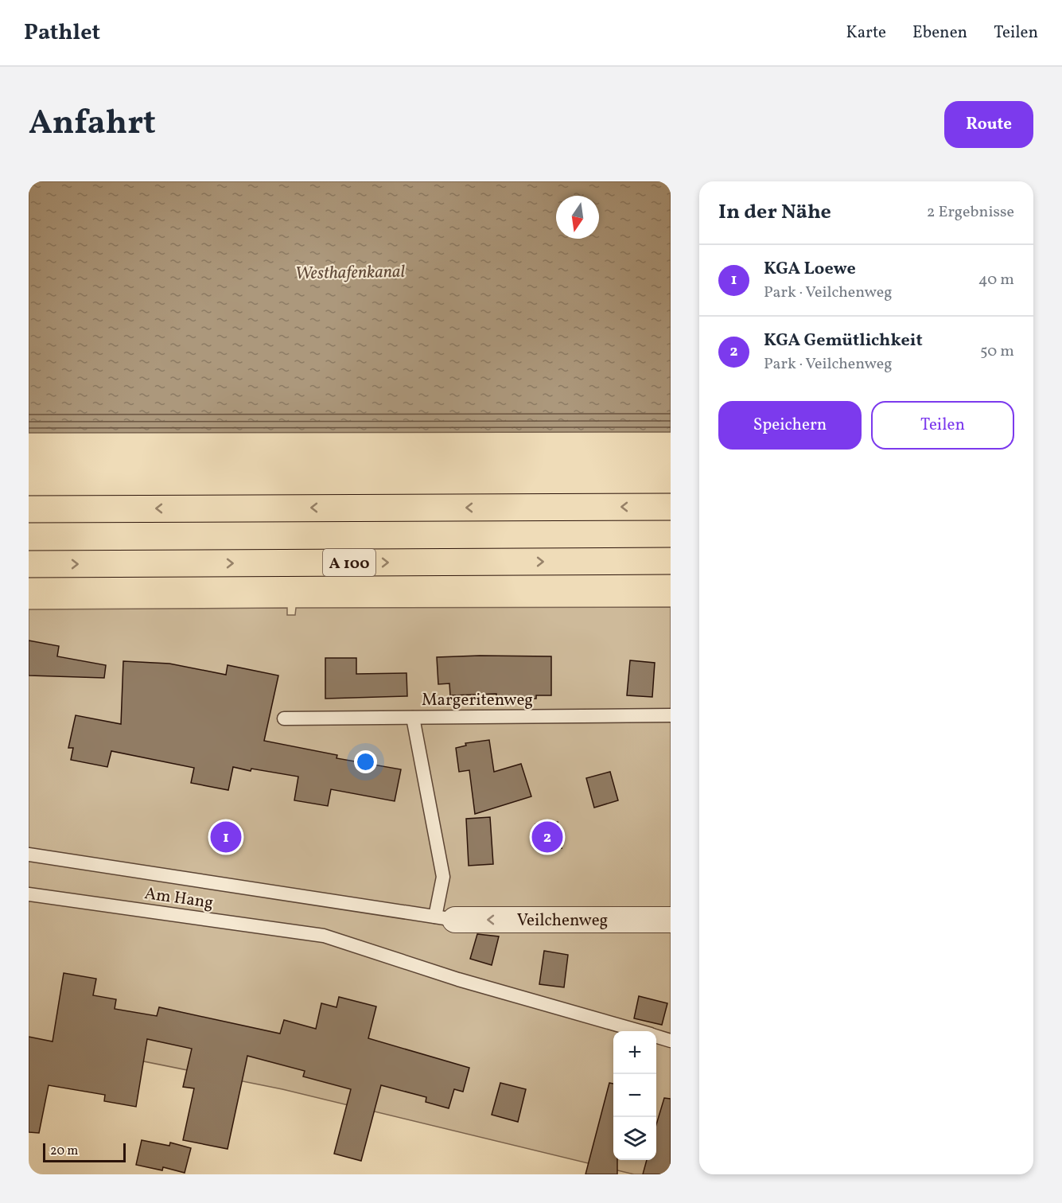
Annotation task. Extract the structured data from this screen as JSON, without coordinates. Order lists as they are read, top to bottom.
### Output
{
  "streets": {
    "highway": ["A 100"],
    "street": ["Veilchenweg"],
    "lane": ["Margeritenweg", "Am Hang"]
  },
  "one_way": ["Veilchenweg"],
  "water": ["Westhafenkanal"],
  "scale_bar": "20 m",
  "north": "bottom",
  "page": {
    "header": "Pathlet",
    "nav": ["Karte", "Ebenen", "Teilen"],
    "title": "Anfahrt",
    "buttons": [
      "Route",
      ["Speichern", "Teilen"]
    ],
    "heading": ["In der Nähe", "2 Ergebnisse"],
    "list": [
      {
        "mark": "1",
        "name": "KGA Loewe",
        "note": "Park · Veilchenweg",
        "value": "40 m"
      },
      {
        "mark": "2",
        "name": "KGA Gemütlichkeit",
        "note": "Park · Veilchenweg",
        "value": "50 m"
      }
    ],
    "pins": ["1", "2"],
    "map_buttons": ["+", "−"],
    "scale": "20 m"
  }
}
